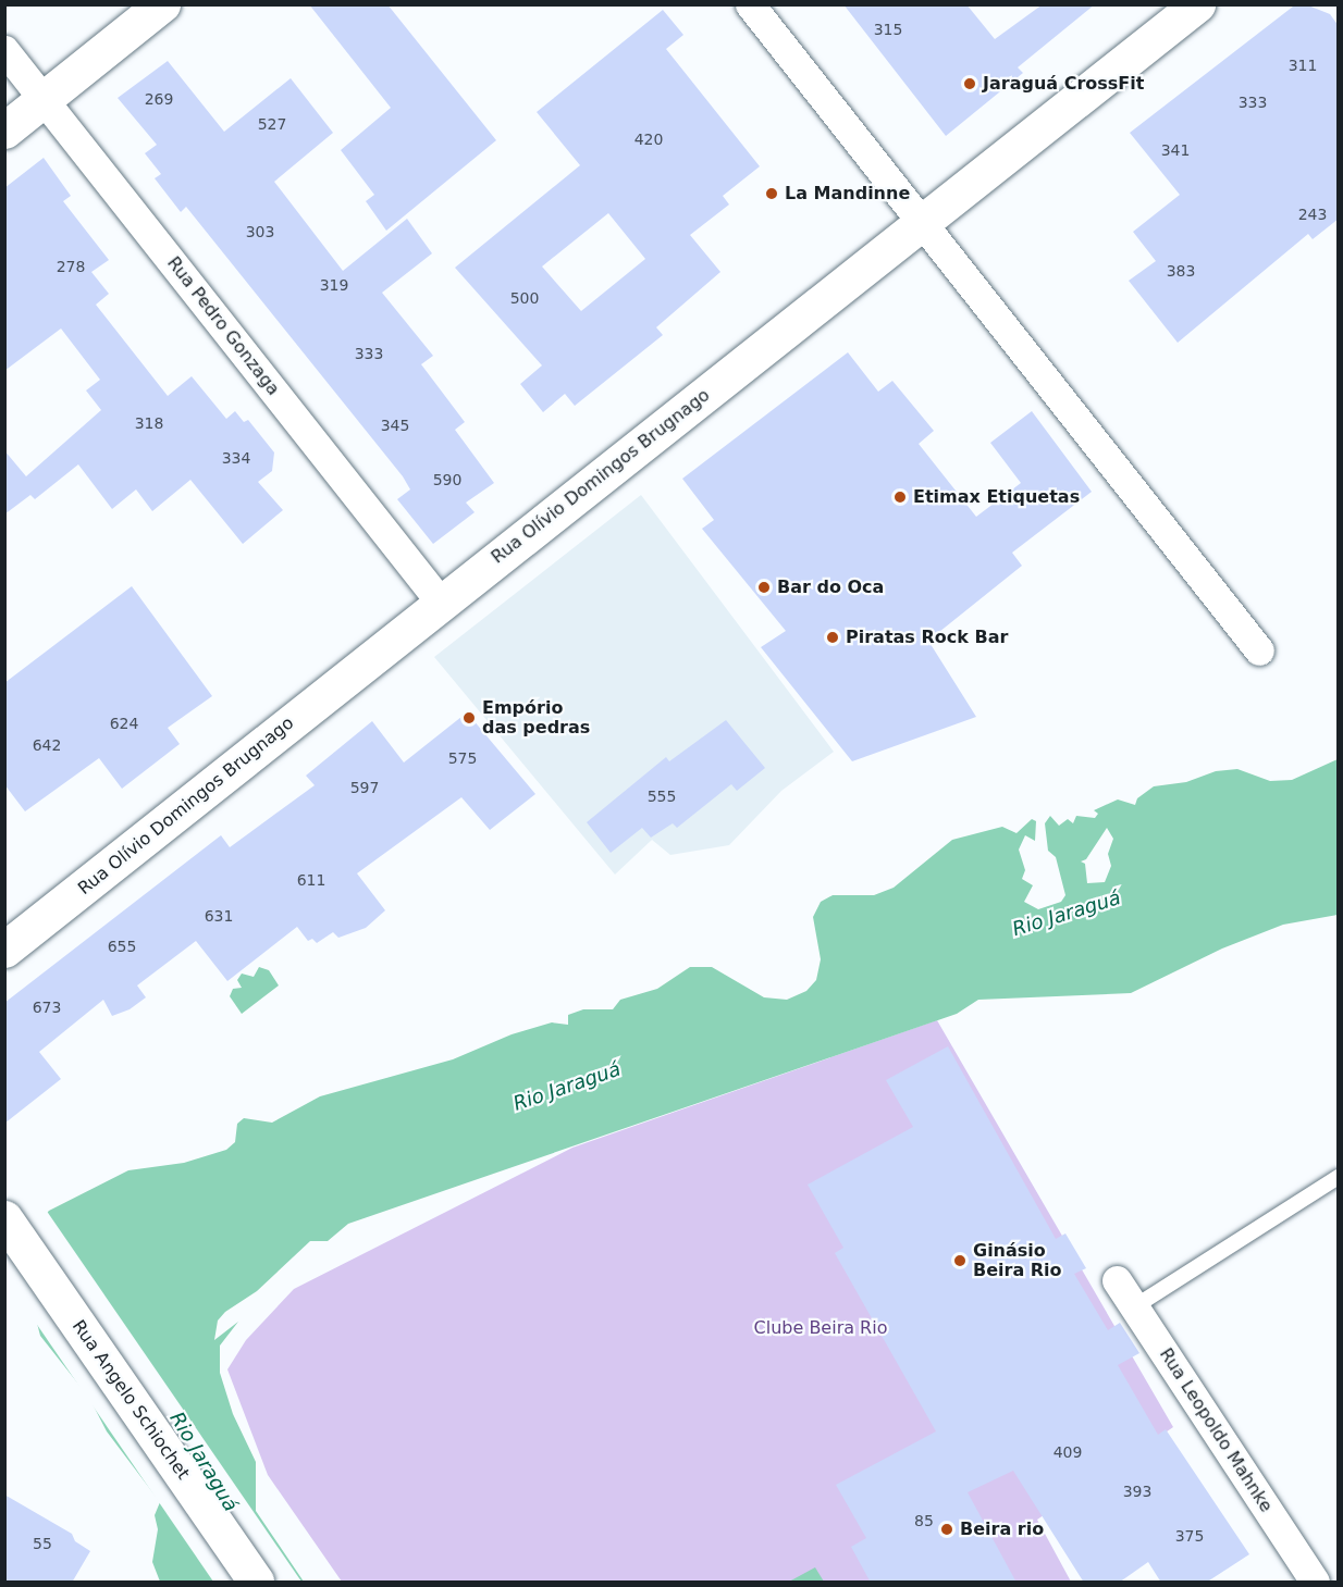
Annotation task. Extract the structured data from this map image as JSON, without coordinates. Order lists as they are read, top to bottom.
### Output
{
  "streets": {
    "main road": ["Rua Olívio Domingos Brugnago", "Rua Angelo Schiochet"],
    "street": ["Rua Pedro Gonzaga", "Rua Leopoldo Mahnke"]
  },
  "crossings": [
    ["Rua Pedro Gonzaga", "Rua Olívio Domingos Brugnago"]
  ],
  "water": ["Rio Jaraguá"],
  "parks": ["Clube Beira Rio"],
  "places": [
    "Jaraguá CrossFit",
    "La Mandinne",
    "Etimax Etiquetas",
    "Bar do Oca",
    "Piratas Rock Bar",
    "Empório das pedras",
    "Ginásio Beira Rio",
    "Beira rio"
  ],
  "house_numbers": [
    "315",
    "311",
    "269",
    "333",
    "527",
    "420",
    "341",
    "243",
    "303",
    "278",
    "383",
    "319",
    "500",
    "333",
    "318",
    "345",
    "334",
    "590",
    "624",
    "642",
    "575",
    "597",
    "555",
    "611",
    "631",
    "655",
    "673",
    "409",
    "393",
    "85",
    "375",
    "55"
  ]
}
